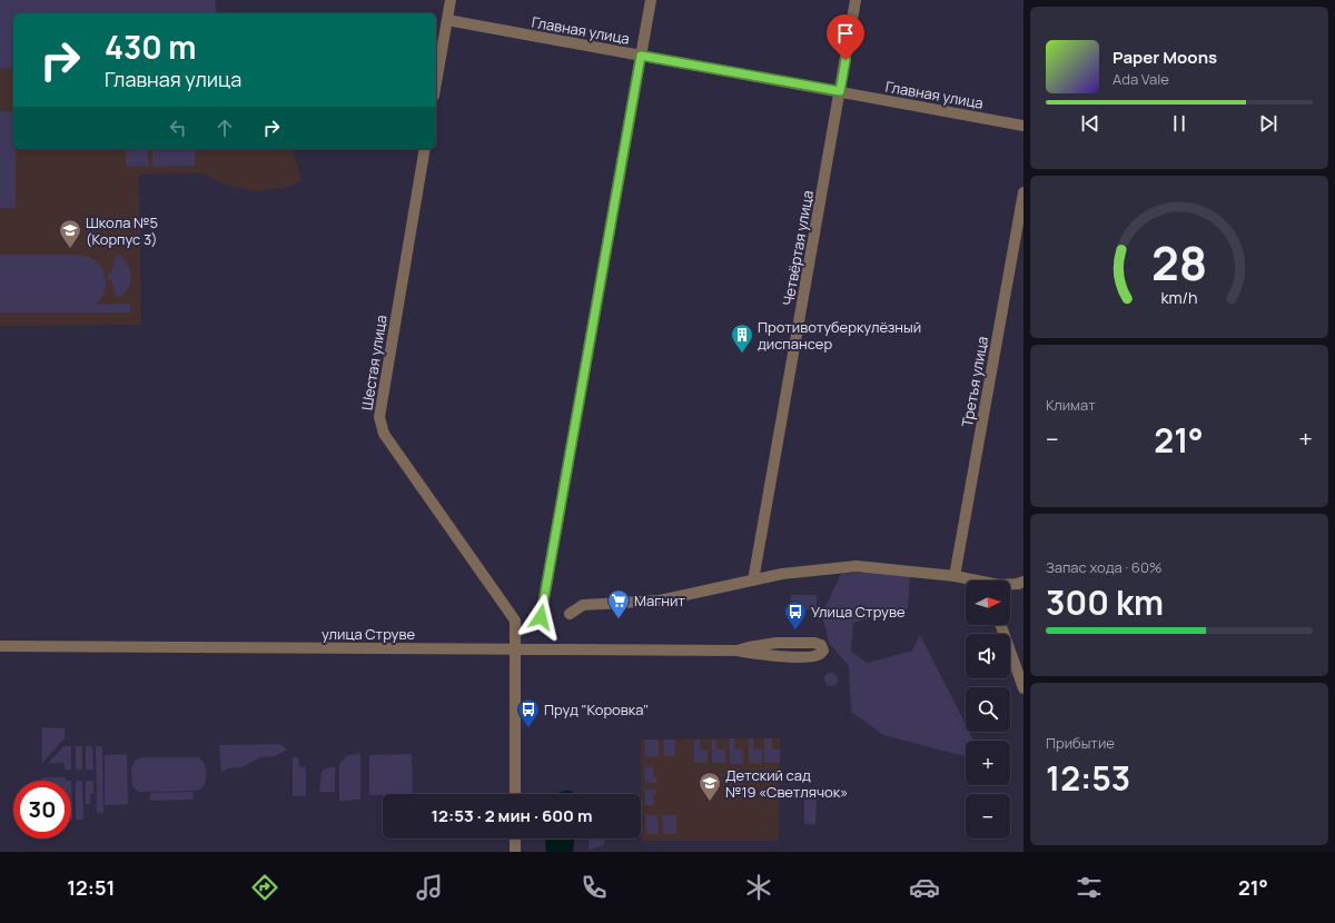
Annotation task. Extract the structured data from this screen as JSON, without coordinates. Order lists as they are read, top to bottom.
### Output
{
  "streets": {
    "street": [
      "Главная улица",
      "Четвёртая улица",
      "Шестая улица",
      "Третья улица",
      "улица Струве"
    ]
  },
  "crossings": [
    ["Главная улица", "Четвёртая улица"],
    ["Шестая улица", "улица Струве"]
  ],
  "places": {
    "school or university": ["Школа №5 (Корпус 3)", "Детский сад №19 «Светлячок»"],
    "building": ["Противотуберкулёзный диспансер"],
    "supermarket": ["Магнит"],
    "bus stop": ["Улица Струве", "Пруд \"Коровка\""]
  },
  "north": "right",
  "page": {
    "turn": ["430 m", "Главная улица"],
    "song": ["Paper Moons", "Ada Vale"],
    "tile": [
      "Климат",
      ["Запас хода · 60%", "300 km"],
      ["Прибытие", "12:53"]
    ],
    "heat": ["−", "21°", "+"],
    "map_buttons": ["+", "−"],
    "limit": "30",
    "trip": "12:53 · 2 мин · 600 m",
    "tabs": ["12:51", "21°"],
    "gauge": ["28", "km/h"]
  }
}
